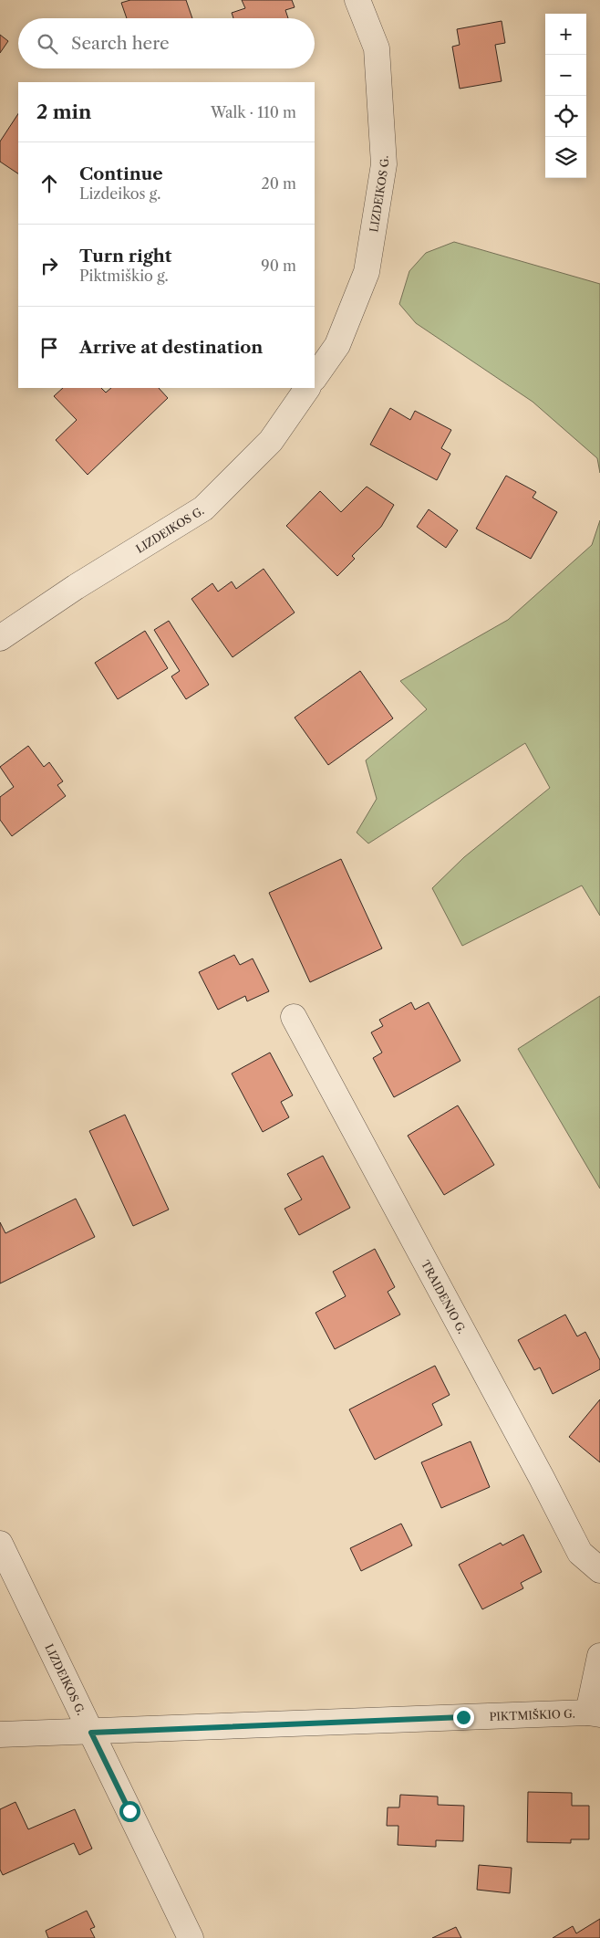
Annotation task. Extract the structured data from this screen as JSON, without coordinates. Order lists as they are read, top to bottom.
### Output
{
  "streets": {
    "street": ["LIZDEIKOS G.", "TRAIDENIO G.", "PIKTMIŠKIO G."]
  },
  "crossings": [
    ["LIZDEIKOS G.", "PIKTMIŠKIO G."]
  ],
  "page": {
    "map_buttons": ["+", "−"],
    "search": "Search here",
    "heading": ["2 min", "Walk · 110 m"],
    "list": [
      ["Continue", "Lizdeikos g.", "20 m"],
      ["Turn right", "Piktmiškio g.", "90 m"],
      "Arrive at destination"
    ]
  }
}
